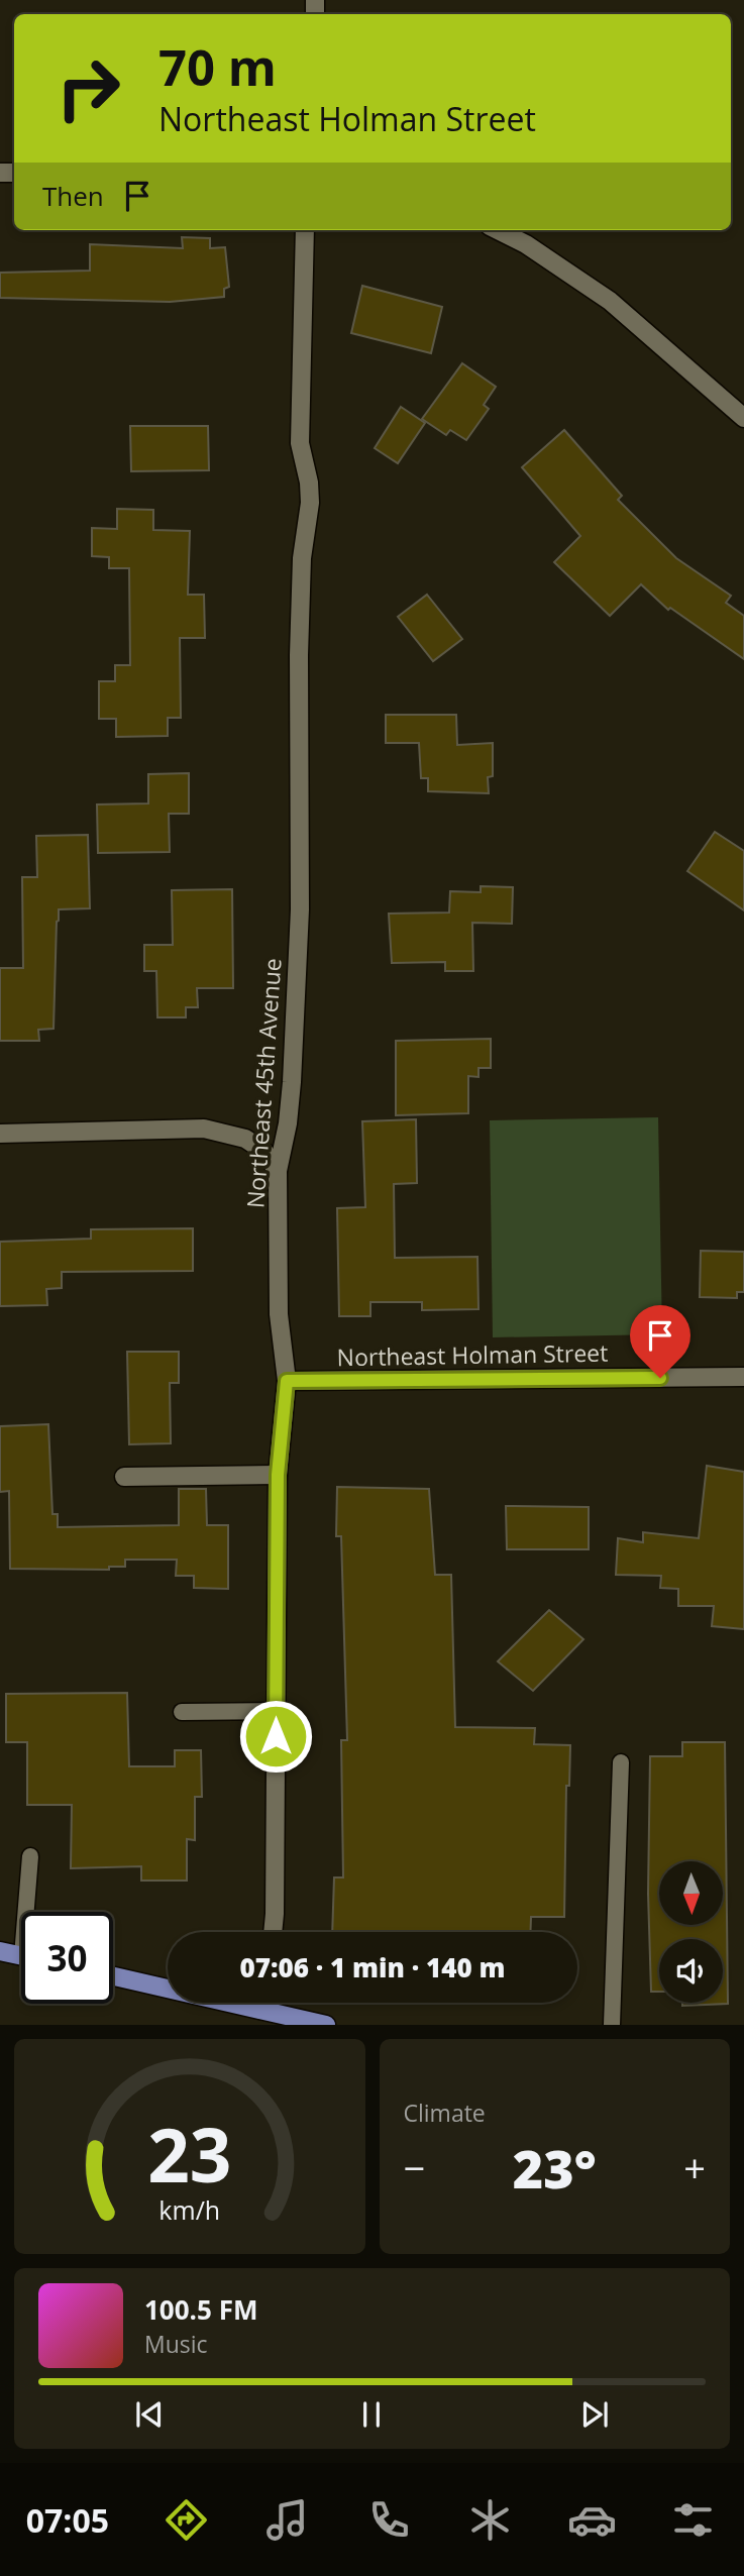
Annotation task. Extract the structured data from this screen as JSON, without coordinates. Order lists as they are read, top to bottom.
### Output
{
  "streets": {
    "street": ["Northeast 45th Avenue", "Northeast Holman Street"]
  },
  "crossings": [
    ["Northeast 45th Avenue", "Northeast Holman Street"]
  ],
  "north": "bottom",
  "page": {
    "turn": ["70 m", "Northeast Holman Street"],
    "then": "Then",
    "limit": "30",
    "trip": "07:06 · 1 min · 140 m",
    "tile": "Climate",
    "heat": ["−", "23°", "+"],
    "song": ["100.5 FM", "Music"],
    "tabs": "07:05",
    "gauge": ["23", "km/h"]
  }
}
